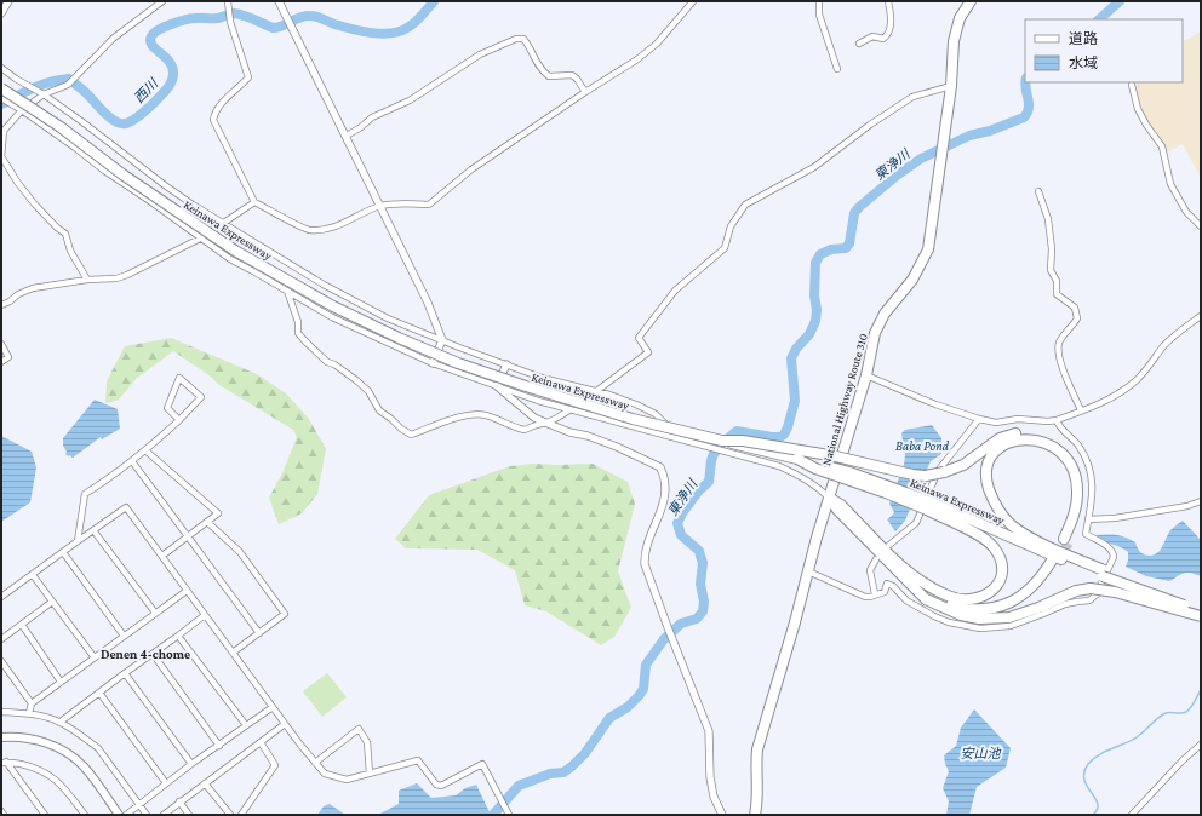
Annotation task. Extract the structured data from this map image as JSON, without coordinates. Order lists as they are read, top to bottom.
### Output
{
  "streets": {
    "highway": ["Keinawa Expressway", "National Highway Route 310"]
  },
  "districts": ["Denen 4-chome"],
  "water": [
    "西川",
    "東浄川",
    "Baba Pond",
    "安山池"
  ],
  "legend": ["道路", "水域"]
}
